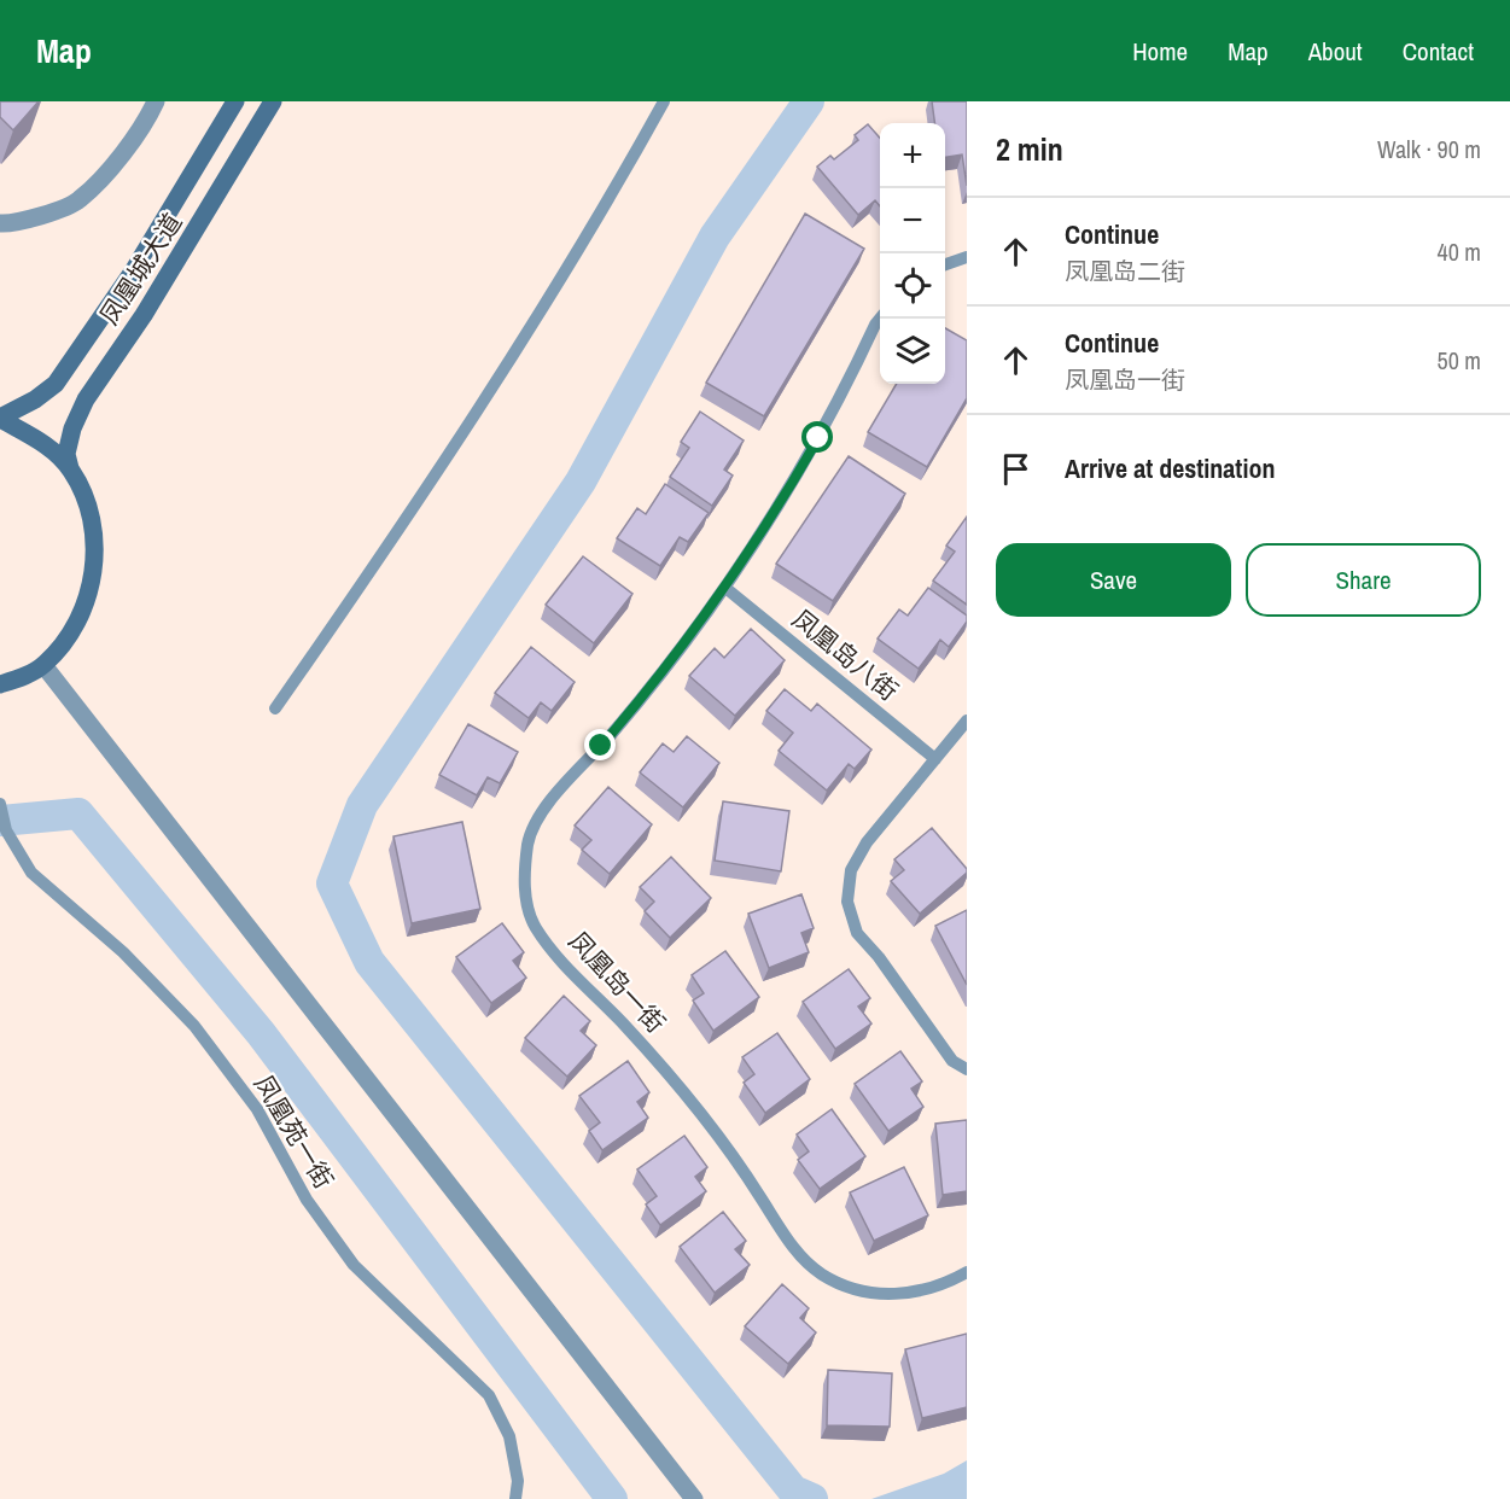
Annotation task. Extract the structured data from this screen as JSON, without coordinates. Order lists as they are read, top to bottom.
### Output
{
  "streets": {
    "main road": ["凤凰城大道"],
    "lane": ["凤凰岛八街", "凤凰岛一街", "凤凰苑一街"]
  },
  "crossings": [
    ["凤凰岛八街", "凤凰岛一街"]
  ],
  "page": {
    "header": "Map",
    "nav": [
      "Home",
      "Map",
      "About",
      "Contact"
    ],
    "heading": ["2 min", "Walk · 90 m"],
    "map_buttons": ["+", "−"],
    "list": [
      ["Continue", "凤凰岛二街", "40 m"],
      ["Continue", "凤凰岛一街", "50 m"],
      "Arrive at destination"
    ],
    "buttons": ["Save", "Share"]
  }
}
